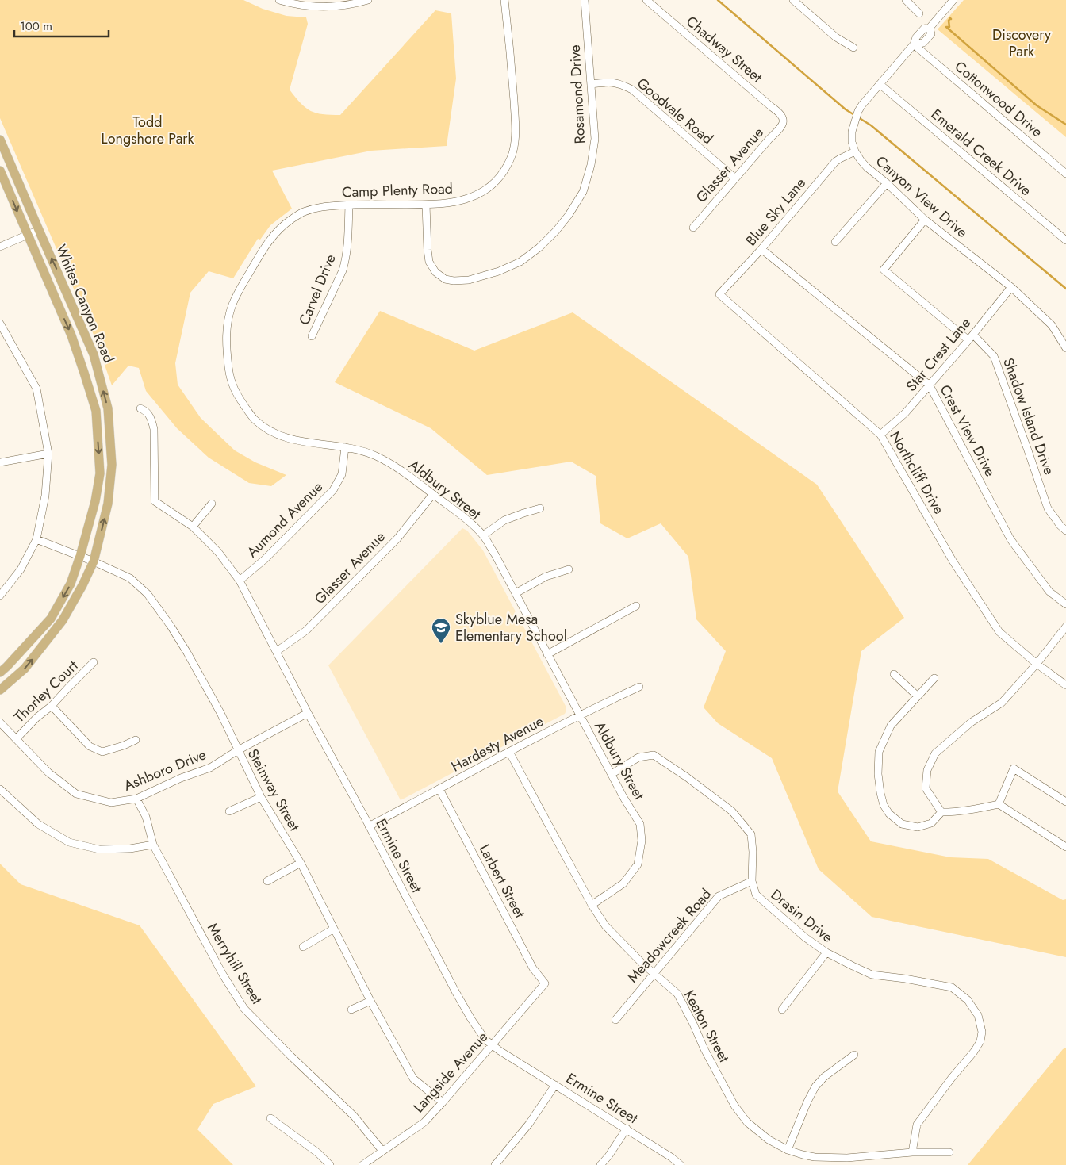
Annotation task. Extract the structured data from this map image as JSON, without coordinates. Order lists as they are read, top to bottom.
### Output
{
  "streets": {
    "main road": ["Whites Canyon Road"],
    "street": [
      "Chadway Street",
      "Rosamond Drive",
      "Cottonwood Drive",
      "Goodvale Road",
      "Emerald Creek Drive",
      "Glasser Avenue",
      "Camp Plenty Road",
      "Canyon View Drive",
      "Blue Sky Lane",
      "Carvel Drive",
      "Star Crest Lane",
      "Shadow Island Drive",
      "Crest View Drive",
      "Northcliff Drive",
      "Aldbury Street",
      "Aumond Avenue",
      "Thorley Court",
      "Hardesty Avenue",
      "Ashboro Drive",
      "Steinway Street",
      "Ermine Street",
      "Larbert Street",
      "Drasin Drive",
      "Meadowcreek Road",
      "Merryhill Street",
      "Keaton Street",
      "Langside Avenue"
    ]
  },
  "crossings": [
    ["Chadway Street", "Glasser Avenue"],
    ["Rosamond Drive", "Goodvale Road"],
    ["Rosamond Drive", "Camp Plenty Road"],
    ["Cottonwood Drive", "Canyon View Drive"],
    ["Goodvale Road", "Glasser Avenue"],
    ["Emerald Creek Drive", "Canyon View Drive"],
    ["Glasser Avenue", "Aldbury Street"],
    ["Glasser Avenue", "Ermine Street"],
    ["Camp Plenty Road", "Carvel Drive"],
    ["Camp Plenty Road", "Aldbury Street"],
    ["Canyon View Drive", "Blue Sky Lane"],
    ["Canyon View Drive", "Star Crest Lane"],
    ["Canyon View Drive", "Shadow Island Drive"],
    ["Blue Sky Lane", "Crest View Drive"],
    ["Blue Sky Lane", "Northcliff Drive"],
    ["Whites Canyon Road", "Steinway Street"],
    ["Star Crest Lane", "Shadow Island Drive"],
    ["Star Crest Lane", "Crest View Drive"],
    ["Star Crest Lane", "Northcliff Drive"],
    ["Aldbury Street", "Aumond Avenue"],
    ["Aldbury Street", "Hardesty Avenue"],
    ["Aldbury Street", "Drasin Drive"],
    ["Aldbury Street", "Keaton Street"],
    ["Aumond Avenue", "Ermine Street"],
    ["Thorley Court", "Ashboro Drive"],
    ["Hardesty Avenue", "Ermine Street"],
    ["Hardesty Avenue", "Larbert Street"],
    ["Hardesty Avenue", "Keaton Street"],
    ["Ashboro Drive", "Steinway Street"],
    ["Ashboro Drive", "Ermine Street"],
    ["Ashboro Drive", "Merryhill Street"],
    ["Steinway Street", "Langside Avenue"],
    ["Ermine Street", "Langside Avenue"],
    ["Larbert Street", "Langside Avenue"],
    ["Drasin Drive", "Meadowcreek Road"],
    ["Drasin Drive", "Keaton Street"],
    ["Meadowcreek Road", "Keaton Street"],
    ["Merryhill Street", "Langside Avenue"]
  ],
  "parks": ["Discovery Park", "Todd Longshore Park"],
  "places": {
    "school or university": ["Skyblue Mesa Elementary School"]
  },
  "scale_bar": "100 m"
}
